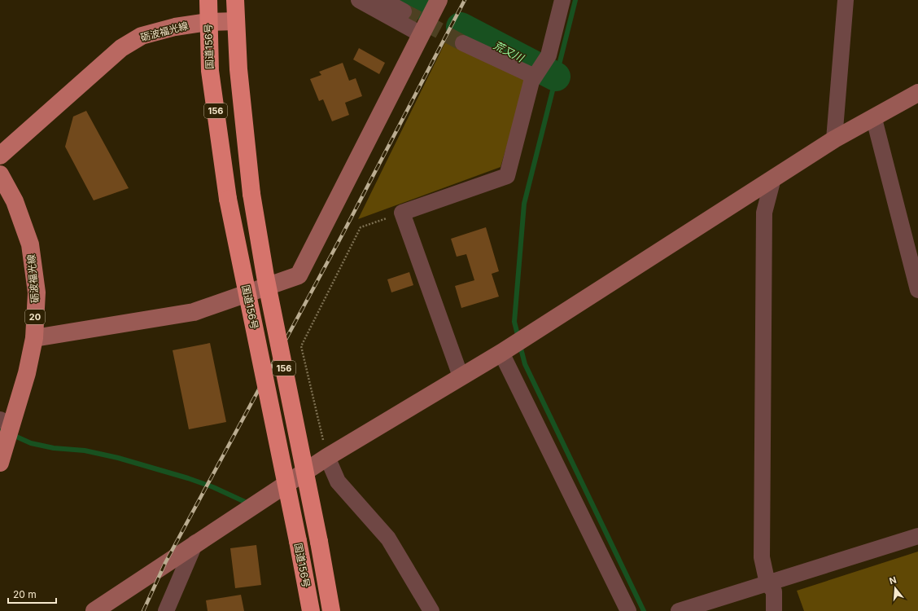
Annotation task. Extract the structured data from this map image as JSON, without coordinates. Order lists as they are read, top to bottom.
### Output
{
  "streets": {
    "highway": ["国道156号", "156"],
    "main road": ["砺波福光線", "20"]
  },
  "crossings": [
    ["砺波福光線", "国道156号"]
  ],
  "water": ["荒又川"],
  "scale_bar": "20 m",
  "north": "top"
}
